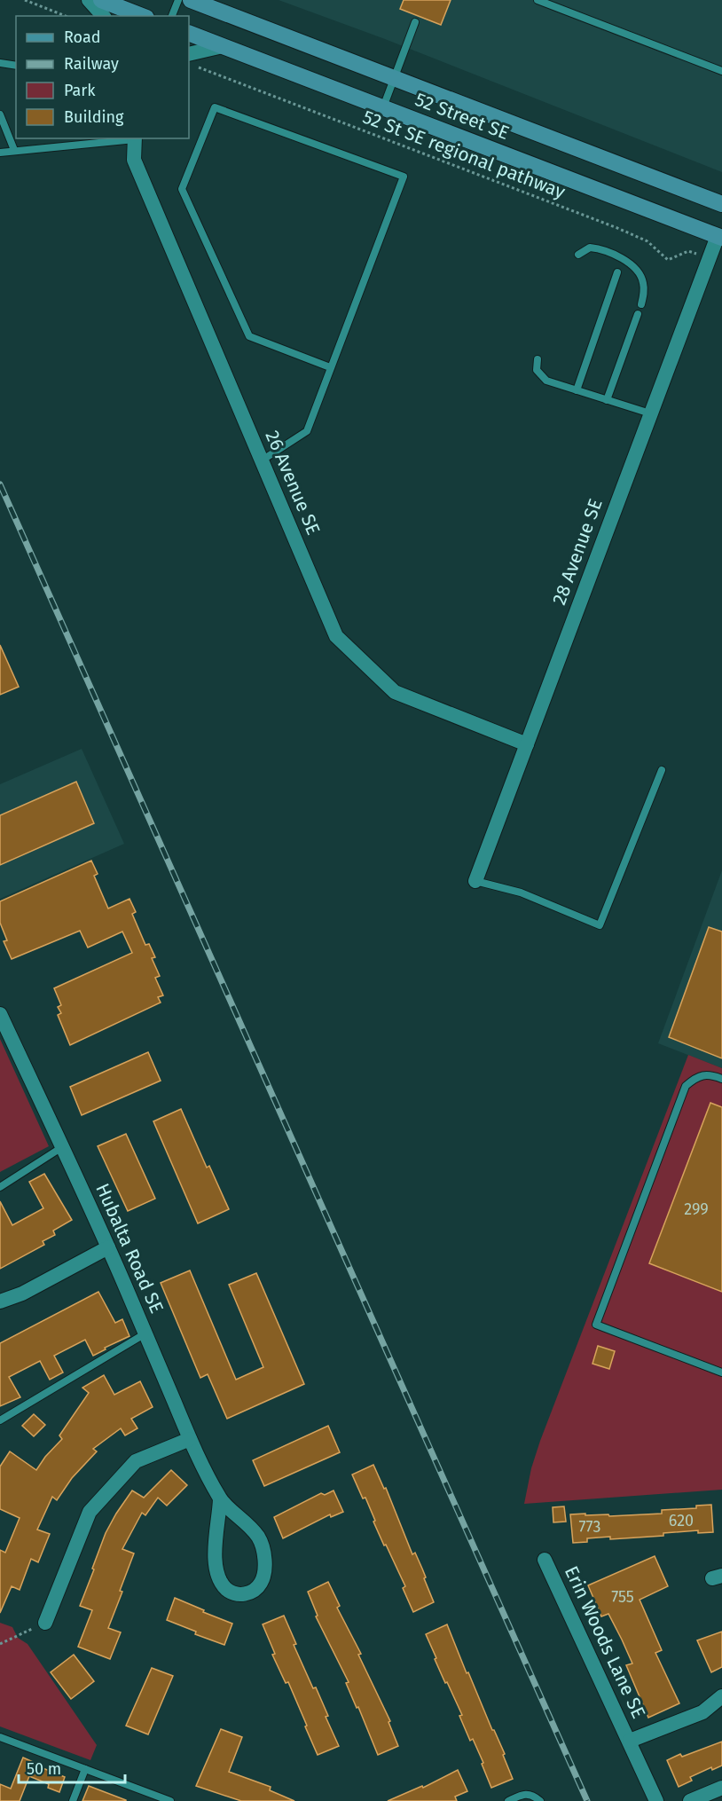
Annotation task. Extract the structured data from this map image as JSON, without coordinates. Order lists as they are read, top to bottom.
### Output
{
  "streets": {
    "main road": ["52 Street SE"],
    "street": [
      "26 Avenue SE",
      "28 Avenue SE",
      "Hubalta Road SE",
      "Erin Woods Lane SE"
    ],
    "path": ["52 St SE regional pathway"]
  },
  "crossings": [
    ["52 Street SE", "28 Avenue SE"],
    ["52 St SE regional pathway", "28 Avenue SE"],
    ["26 Avenue SE", "28 Avenue SE"]
  ],
  "house_numbers": [
    "299",
    "620",
    "773",
    "755"
  ],
  "legend": [
    "Road",
    "Railway",
    "Park",
    "Building"
  ],
  "scale_bar": "50 m"
}
